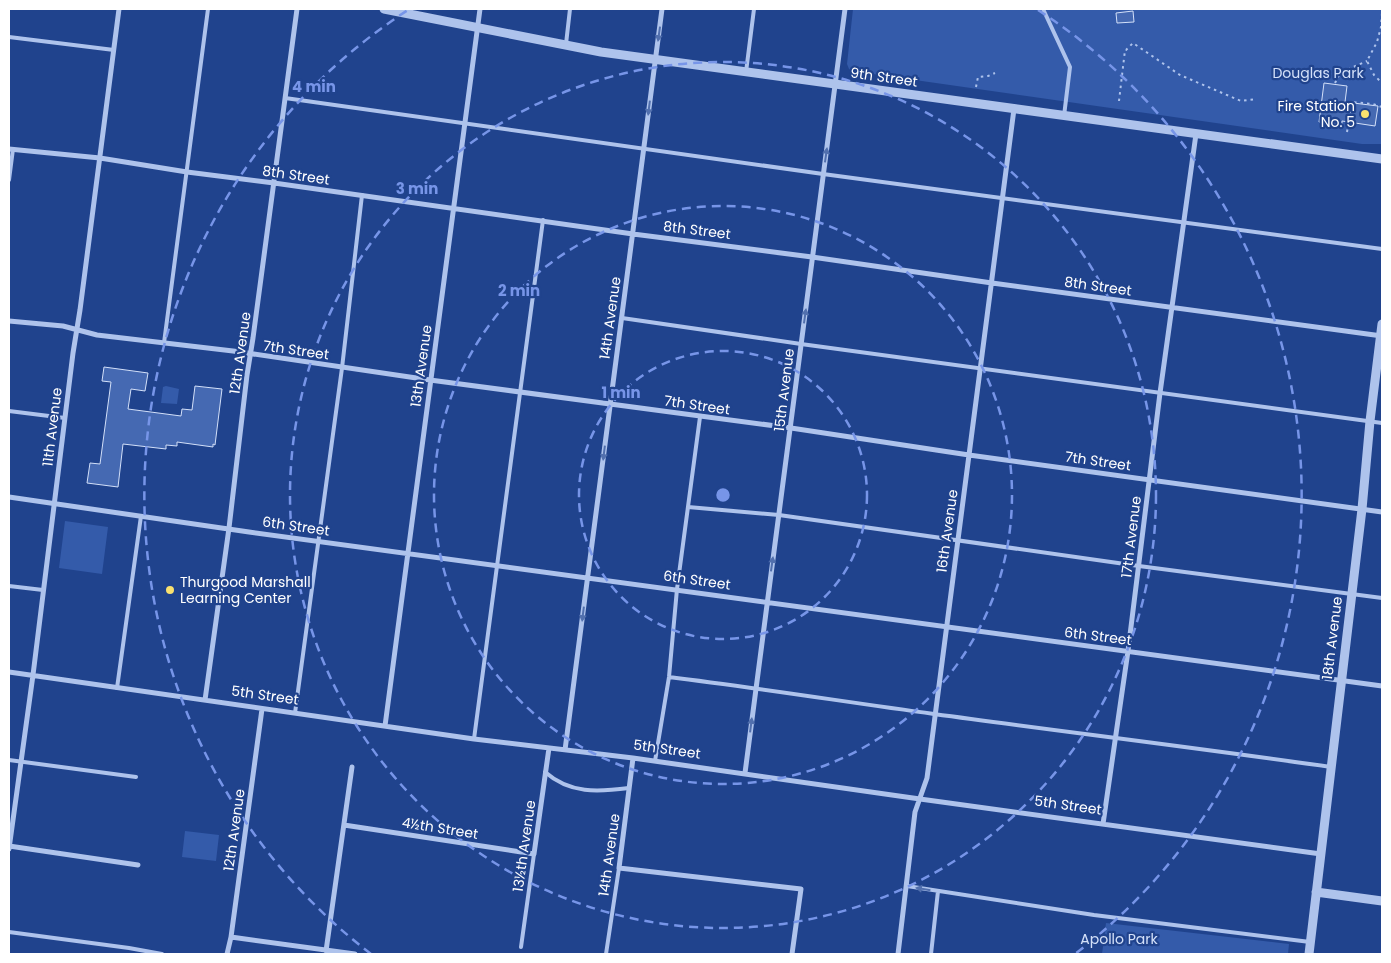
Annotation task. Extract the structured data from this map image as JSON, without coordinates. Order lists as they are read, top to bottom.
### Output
{
  "streets": {
    "street": [
      "9th Street",
      "8th Street",
      "14th Avenue",
      "7th Street",
      "12th Avenue",
      "13th Avenue",
      "15th Avenue",
      "11th Avenue",
      "6th Street",
      "16th Avenue",
      "17th Avenue",
      "18th Avenue",
      "5th Street",
      "4½th Street",
      "13½th Avenue"
    ]
  },
  "crossings": [
    ["9th Street", "14th Avenue"],
    ["9th Street", "13th Avenue"],
    ["9th Street", "15th Avenue"],
    ["9th Street", "16th Avenue"],
    ["9th Street", "17th Avenue"],
    ["8th Street", "14th Avenue"],
    ["8th Street", "12th Avenue"],
    ["8th Street", "13th Avenue"],
    ["8th Street", "15th Avenue"],
    ["8th Street", "11th Avenue"],
    ["8th Street", "16th Avenue"],
    ["8th Street", "17th Avenue"],
    ["8th Street", "18th Avenue"],
    ["14th Avenue", "7th Street"],
    ["14th Avenue", "6th Street"],
    ["14th Avenue", "5th Street"],
    ["7th Street", "12th Avenue"],
    ["7th Street", "13th Avenue"],
    ["7th Street", "15th Avenue"],
    ["7th Street", "11th Avenue"],
    ["7th Street", "16th Avenue"],
    ["7th Street", "17th Avenue"],
    ["7th Street", "18th Avenue"],
    ["12th Avenue", "6th Street"],
    ["12th Avenue", "5th Street"],
    ["13th Avenue", "6th Street"],
    ["13th Avenue", "5th Street"],
    ["15th Avenue", "6th Street"],
    ["15th Avenue", "5th Street"],
    ["11th Avenue", "6th Street"],
    ["11th Avenue", "5th Street"],
    ["6th Street", "16th Avenue"],
    ["6th Street", "17th Avenue"],
    ["6th Street", "18th Avenue"],
    ["16th Avenue", "5th Street"],
    ["17th Avenue", "5th Street"],
    ["18th Avenue", "5th Street"],
    ["5th Street", "13½th Avenue"],
    ["4½th Street", "13½th Avenue"]
  ],
  "one_way": ["14th Avenue", "15th Avenue"],
  "parks": ["Douglas Park", "Apollo Park"],
  "places": ["Fire Station No. 5", "Thurgood Marshall Learning Center"],
  "rings": [
    "4 min",
    "3 min",
    "2 min",
    "1 min"
  ]
}
